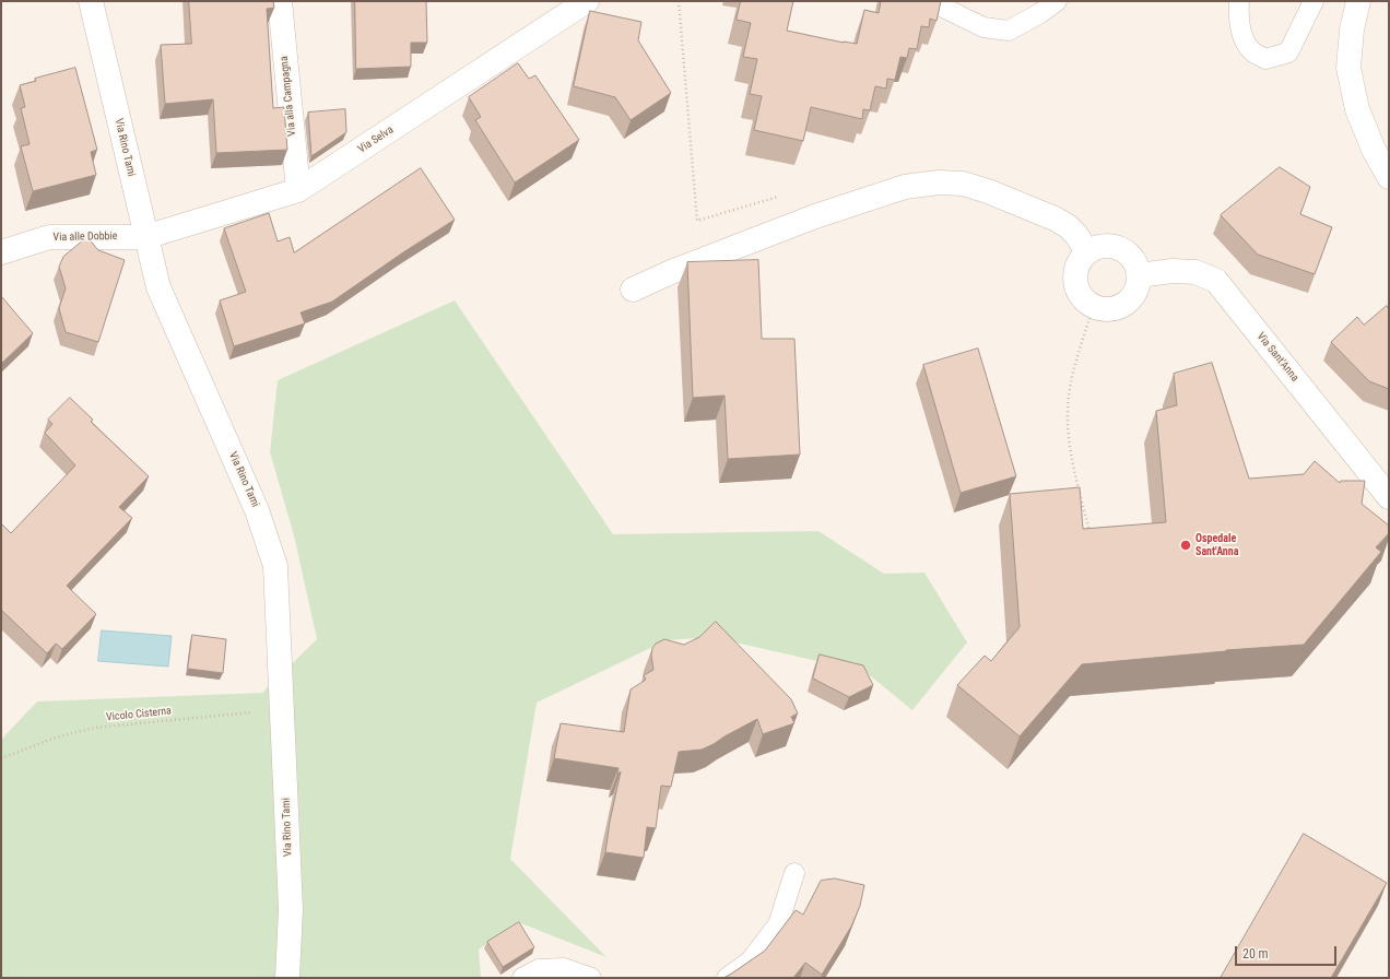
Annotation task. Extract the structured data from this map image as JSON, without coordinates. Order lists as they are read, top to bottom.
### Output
{
  "streets": {
    "street": [
      "Via alla Campagna",
      "Via Selva",
      "Via Rino Tami",
      "Via alle Dobbie",
      "Via Sant'Anna"
    ],
    "path": ["Vicolo Cisterna"]
  },
  "crossings": [
    ["Via alla Campagna", "Via Selva"],
    ["Via Selva", "Via Rino Tami"],
    ["Via Selva", "Via alle Dobbie"],
    ["Via Rino Tami", "Via alle Dobbie"],
    ["Via Rino Tami", "Vicolo Cisterna"]
  ],
  "places": ["Ospedale Sant'Anna"],
  "scale_bar": "20 m"
}
